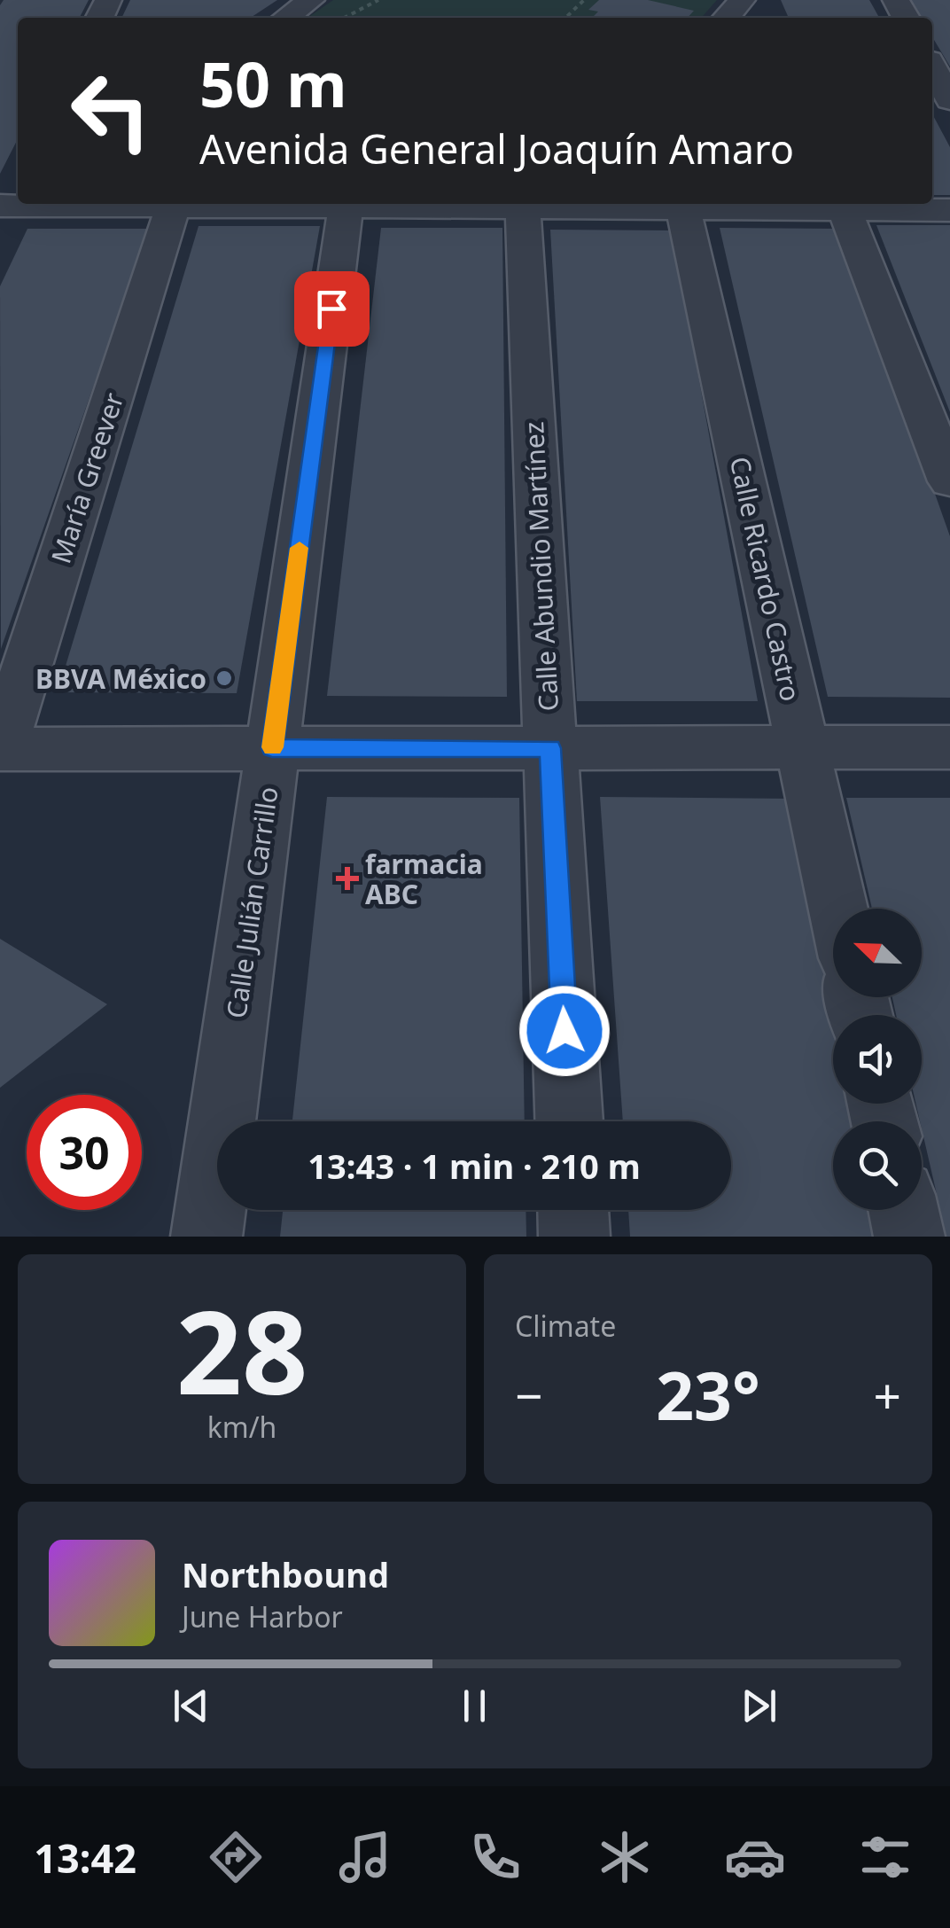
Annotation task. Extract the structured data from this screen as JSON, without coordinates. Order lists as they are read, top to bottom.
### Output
{
  "streets": {
    "street": [
      "María Greever",
      "Calle Abundio Martínez",
      "Calle Ricardo Castro",
      "Calle Julián Carrillo"
    ]
  },
  "places": {
    "other": ["BBVA México"],
    "health": ["farmacia ABC"]
  },
  "north": "top left",
  "page": {
    "turn": ["50 m", "Avenida General Joaquín Amaro"],
    "limit": "30",
    "trip": "13:43 · 1 min · 210 m",
    "tile": [
      ["28", "km/h"],
      "Climate"
    ],
    "heat": ["−", "23°", "+"],
    "song": ["Northbound", "June Harbor"],
    "tabs": "13:42"
  }
}
